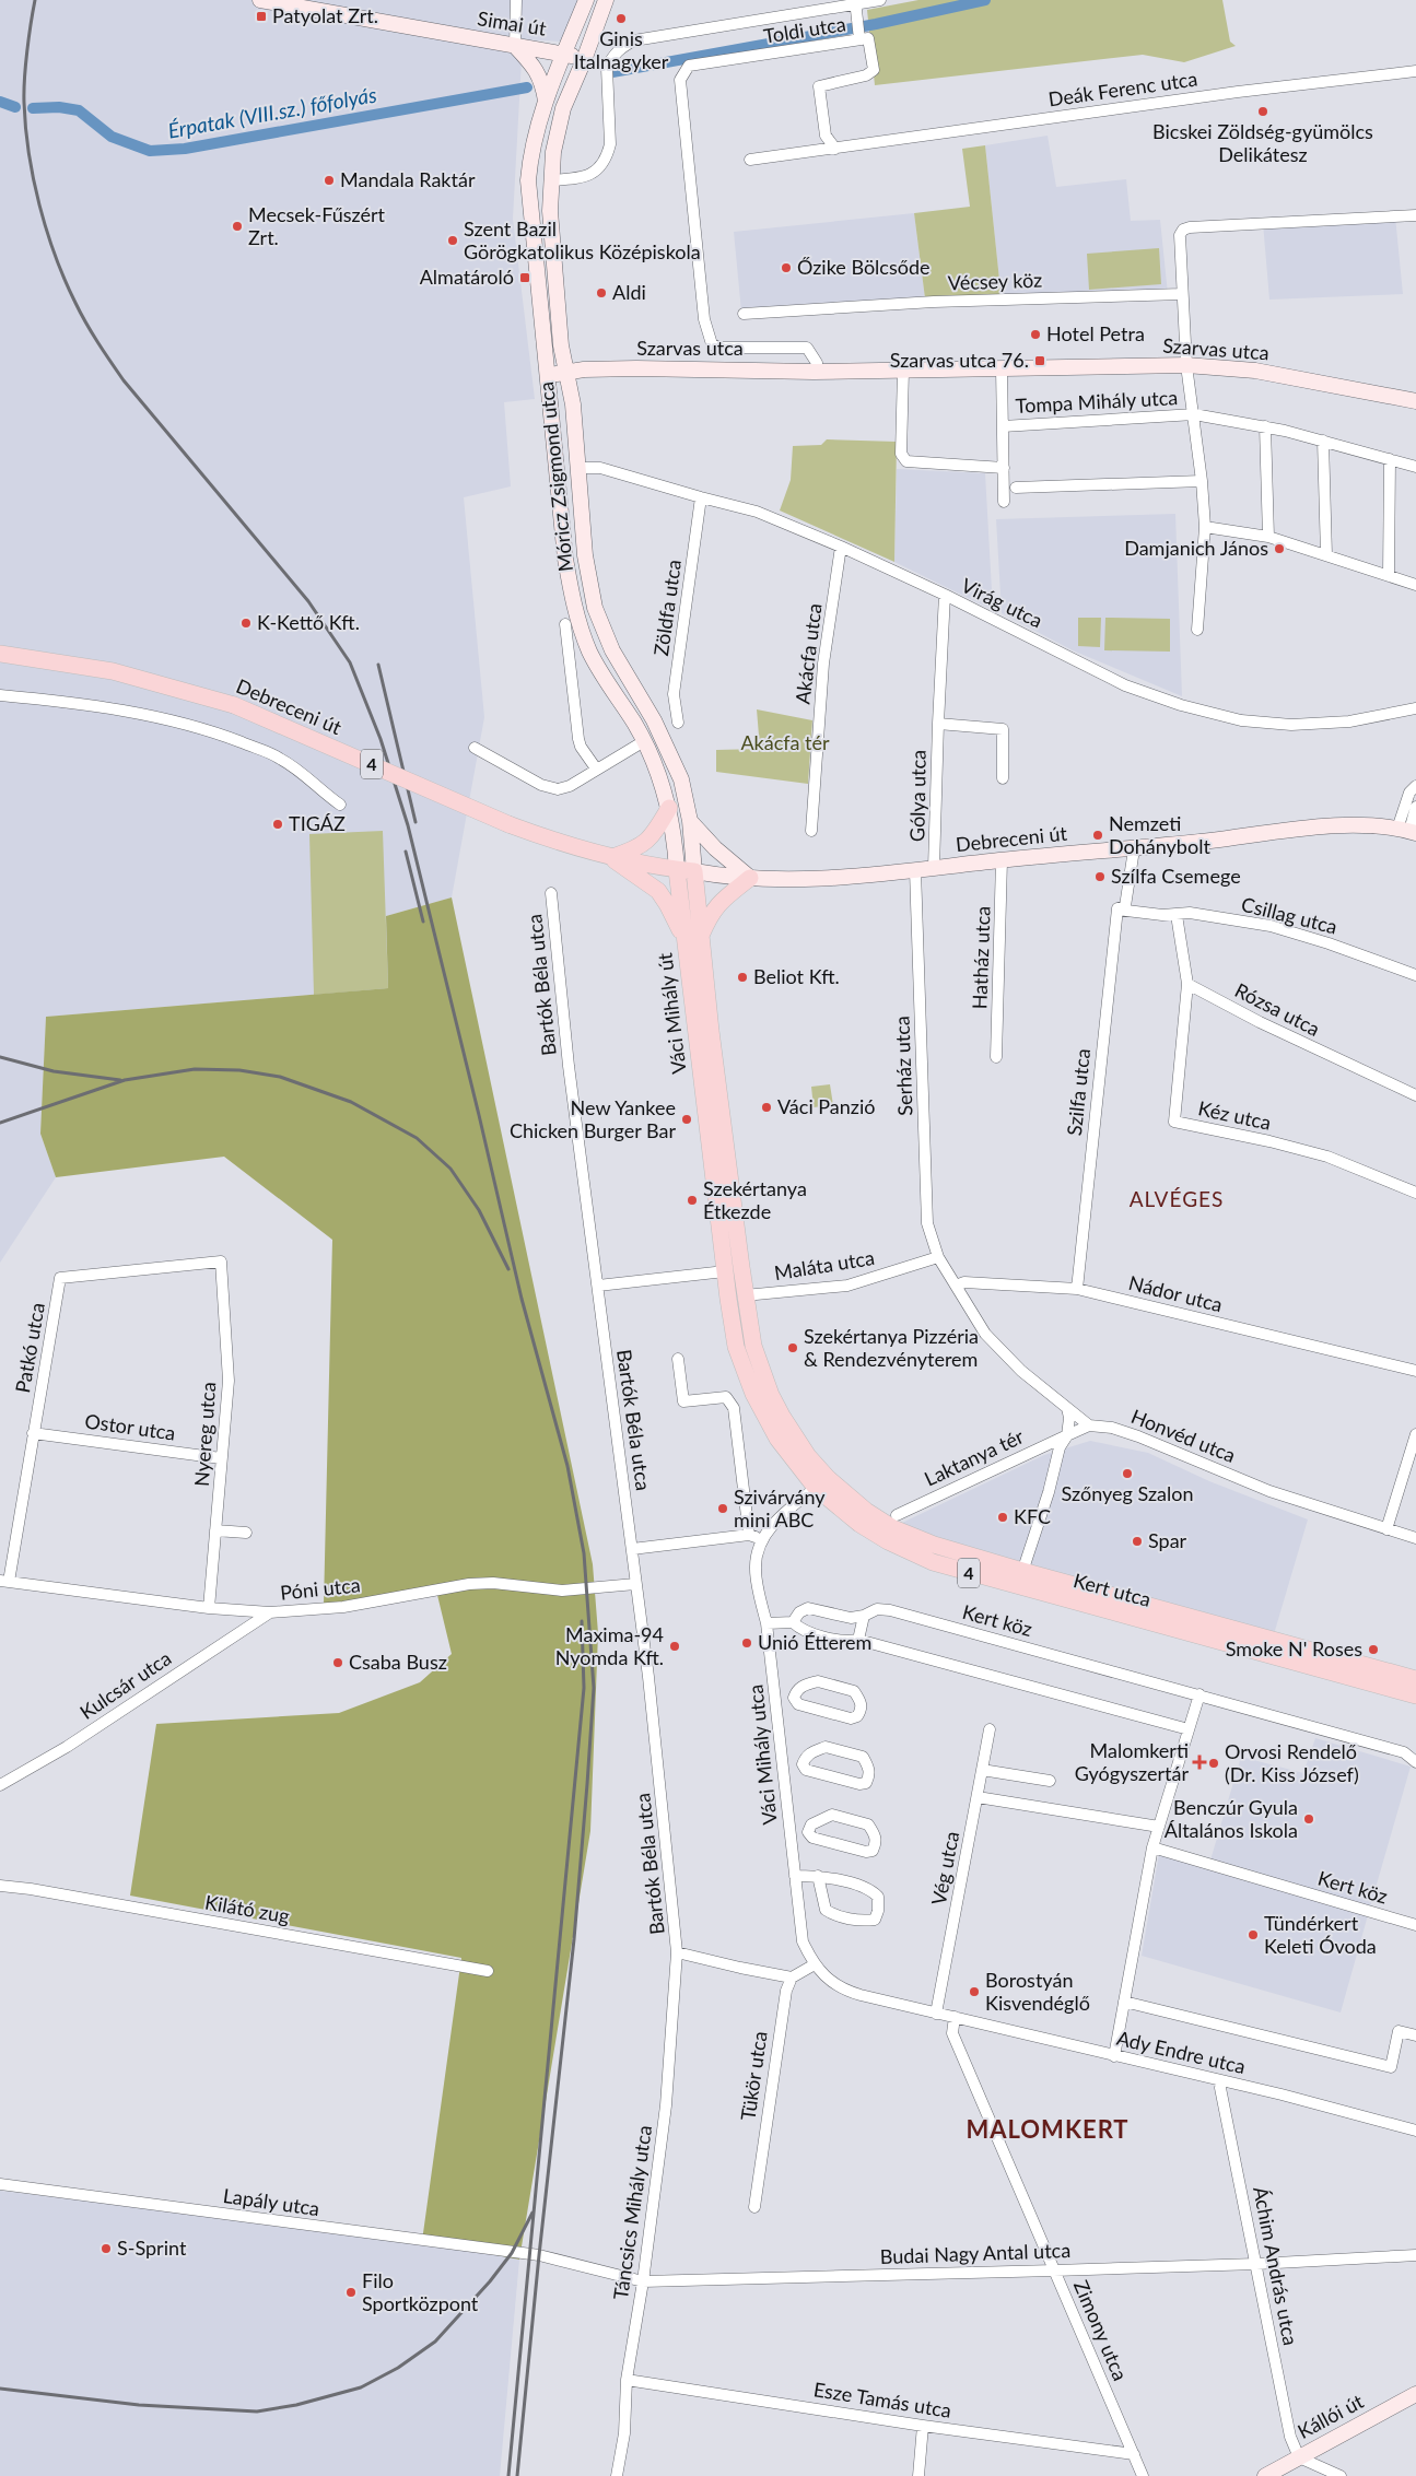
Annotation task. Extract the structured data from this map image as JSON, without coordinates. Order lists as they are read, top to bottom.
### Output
{
  "streets": {
    "main road": [
      "Simai út",
      "Szarvas utca",
      "Móricz Zsigmond utca",
      "Debreceni út",
      "4",
      "Váci Mihály út",
      "Kert utca",
      "Kállói út"
    ],
    "street": [
      "Toldi utca",
      "Deák Ferenc utca",
      "Vécsey köz",
      "Tompa Mihály utca",
      "Virág utca",
      "Zöldfa utca",
      "Akácfa utca",
      "Gólya utca",
      "Csillag utca",
      "Hatház utca",
      "Bartók Béla utca",
      "Rózsa utca",
      "Serház utca",
      "Szilfa utca",
      "Kéz utca",
      "Maláta utca",
      "Nádor utca",
      "Patkó utca",
      "Ostor utca",
      "Nyereg utca",
      "Honvéd utca",
      "Laktanya tér",
      "Póni utca",
      "Kert köz",
      "Kulcsár utca",
      "Váci Mihály utca",
      "Vég utca",
      "Kilátó zug",
      "Ady Endre utca",
      "Tükör utca",
      "Lapály utca",
      "Táncsics Mihály utca",
      "Budai Nagy Antal utca",
      "Áchim András utca",
      "Zimony utca",
      "Esze Tamás utca"
    ]
  },
  "crossings": [
    ["Simai út", "Móricz Zsigmond utca"],
    ["Toldi utca", "Deák Ferenc utca"],
    ["Toldi utca", "Szarvas utca"],
    ["Toldi utca", "Móricz Zsigmond utca"],
    ["Szarvas utca", "Tompa Mihály utca"],
    ["Szarvas utca", "Móricz Zsigmond utca"],
    ["Móricz Zsigmond utca", "Virág utca"],
    ["Móricz Zsigmond utca", "Debreceni út"],
    ["Móricz Zsigmond utca", "Váci Mihály út"],
    ["Virág utca", "Zöldfa utca"],
    ["Virág utca", "Akácfa utca"],
    ["Virág utca", "Gólya utca"],
    ["Debreceni út", "Gólya utca"],
    ["Debreceni út", "Hatház utca"],
    ["Debreceni út", "Váci Mihály út"],
    ["Debreceni út", "Serház utca"],
    ["Debreceni út", "Szilfa utca"],
    ["Csillag utca", "Szilfa utca"],
    ["Bartók Béla utca", "Póni utca"],
    ["Bartók Béla utca", "Táncsics Mihály utca"],
    ["Rózsa utca", "Kéz utca"],
    ["Váci Mihály út", "Maláta utca"],
    ["Váci Mihály út", "Kert utca"],
    ["Váci Mihály út", "Váci Mihály utca"],
    ["Serház utca", "Maláta utca"],
    ["Szilfa utca", "Nádor utca"],
    ["Patkó utca", "Ostor utca"],
    ["Patkó utca", "Nyereg utca"],
    ["Patkó utca", "Póni utca"],
    ["Ostor utca", "Nyereg utca"],
    ["Nyereg utca", "Póni utca"],
    ["Honvéd utca", "Laktanya tér"],
    ["Póni utca", "Kulcsár utca"],
    ["Kert utca", "Váci Mihály utca"],
    ["Váci Mihály utca", "Vég utca"],
    ["Váci Mihály utca", "Ady Endre utca"],
    ["Vég utca", "Ady Endre utca"],
    ["Ady Endre utca", "Áchim András utca"],
    ["Ady Endre utca", "Zimony utca"],
    ["Lapály utca", "Budai Nagy Antal utca"],
    ["Táncsics Mihály utca", "Budai Nagy Antal utca"],
    ["Táncsics Mihály utca", "Esze Tamás utca"],
    ["Budai Nagy Antal utca", "Áchim András utca"],
    ["Budai Nagy Antal utca", "Zimony utca"],
    ["Áchim András utca", "Kállói út"],
    ["Zimony utca", "Esze Tamás utca"]
  ],
  "districts": ["ALVÉGES", "MALOMKERT"],
  "water": ["Érpatak (VIII.sz.) főfolyás"],
  "parks": ["Akácfa tér"],
  "places": {
    "transit": ["Patyolat Zrt.", "Almatároló", "Szarvas utca 76."],
    "other": [
      "Ginis Italnagyker",
      "Bicskei Zöldség-gyümölcs Delikátesz",
      "Mandala Raktár",
      "Mecsek-Fűszért Zrt.",
      "Szent Bazil Görögkatolikus Középiskola",
      "Őzike Bölcsőde",
      "Aldi",
      "Hotel Petra",
      "Damjanich János",
      "K-Kettő Kft.",
      "TIGÁZ",
      "Nemzeti Dohánybolt",
      "Szílfa Csemege",
      "Beliot Kft.",
      "Váci Panzió",
      "New Yankee Chicken Burger Bar",
      "Szekértanya Étkezde",
      "Szekértanya Pizzéria & Rendezvényterem",
      "Szőnyeg Szalon",
      "Szivárvány mini ABC",
      "KFC",
      "Spar",
      "Unió Étterem",
      "Maxima-94 Nyomda Kft.",
      "Smoke N' Roses",
      "Csaba Busz",
      "Orvosi Rendelő (Dr. Kiss József)",
      "Benczúr Gyula Általános Iskola",
      "Tündérkert Keleti Óvoda",
      "Borostyán Kisvendéglő",
      "S-Sprint",
      "Filo Sportközpont"
    ],
    "health": ["Malomkerti Gyógyszertár"]
  }
}
